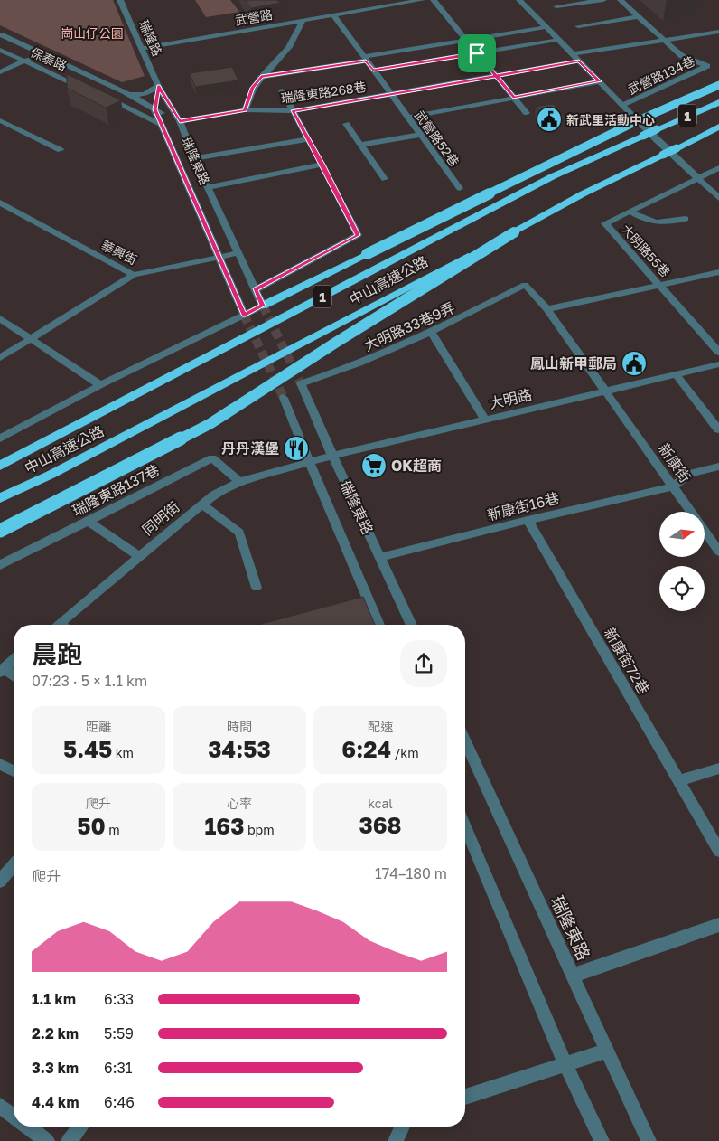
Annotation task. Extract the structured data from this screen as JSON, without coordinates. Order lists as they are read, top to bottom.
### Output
{
  "streets": {
    "highway": ["1", "中山高速公路"],
    "street": [
      "武營路",
      "瑞隆路",
      "保泰路",
      "武營路134巷",
      "瑞隆東路268巷",
      "武營路52巷",
      "瑞隆東路",
      "大明路55巷",
      "華興街",
      "大明路33巷9弄",
      "大明路",
      "新康街",
      "瑞隆東路137巷",
      "新康街16巷",
      "同明街",
      "新康街72巷"
    ]
  },
  "crossings": [
    ["武營路", "瑞隆路"],
    ["武營路", "武營路52巷"],
    ["瑞隆路", "瑞隆東路268巷"],
    ["瑞隆路", "瑞隆東路"],
    ["保泰路", "瑞隆東路"],
    ["瑞隆東路268巷", "武營路52巷"],
    ["瑞隆東路268巷", "瑞隆東路"],
    ["瑞隆東路", "華興街"],
    ["瑞隆東路", "大明路33巷9弄"],
    ["瑞隆東路", "大明路"],
    ["瑞隆東路", "新康街16巷"],
    ["瑞隆東路", "同明街"],
    ["大明路33巷9弄", "新康街"],
    ["大明路", "新康街"],
    ["大明路", "同明街"],
    ["新康街", "新康街16巷"],
    ["瑞隆東路137巷", "同明街"],
    ["新康街16巷", "新康街72巷"]
  ],
  "parks": ["崗山仔公園"],
  "places": {
    "public building": ["新武里活動中心", "鳳山新甲郵局"],
    "restaurant": ["丹丹漢堡"],
    "supermarket": ["OK超商"]
  },
  "north": "right",
  "page": {
    "heading": ["晨跑", "07:23 · 5 × 1.1 km"],
    "stats": [
      ["距離", "5.45 km"],
      ["時間", "34:53"],
      ["配速", "6:24 /km"],
      ["爬升", "50 m"],
      ["心率", "163 bpm"],
      ["kcal", "368"]
    ],
    "chart": ["爬升", "174–180 m"],
    "list": [
      {
        "name": "1.1 km",
        "note": "6:33"
      },
      {
        "name": "2.2 km",
        "note": "5:59"
      },
      {
        "name": "3.3 km",
        "note": "6:31"
      },
      {
        "name": "4.4 km",
        "note": "6:46"
      }
    ]
  }
}
